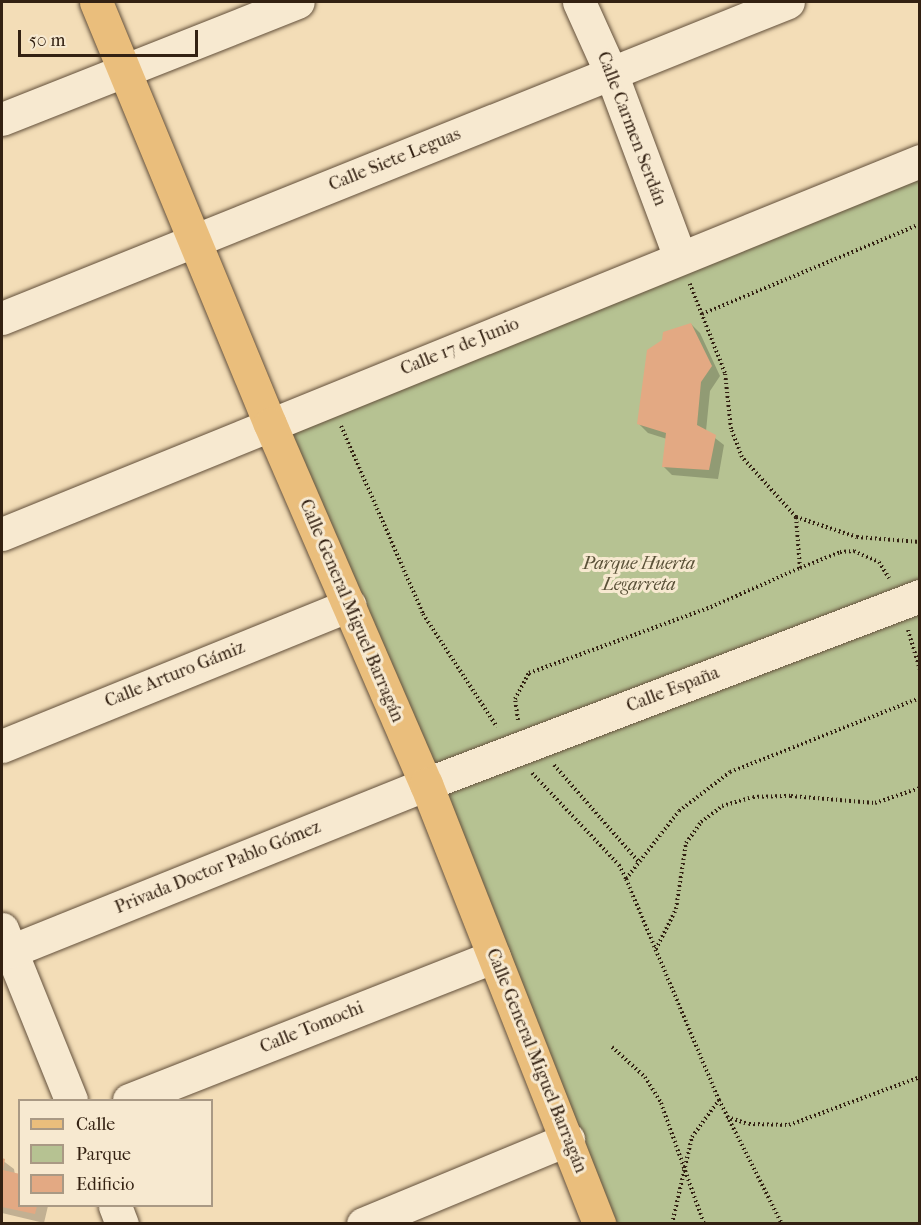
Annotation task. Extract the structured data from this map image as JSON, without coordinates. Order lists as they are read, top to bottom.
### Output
{
  "streets": {
    "main road": ["Calle General Miguel Barragán"],
    "street": [
      "Calle Carmen Serdán",
      "Calle Siete Leguas",
      "Calle 17 de Junio",
      "Calle Arturo Gámiz",
      "Calle España",
      "Privada Doctor Pablo Gómez",
      "Calle Tomochi"
    ]
  },
  "crossings": [
    ["Calle Carmen Serdán", "Calle Siete Leguas"],
    ["Calle Carmen Serdán", "Calle 17 de Junio"],
    ["Calle Siete Leguas", "Calle General Miguel Barragán"],
    ["Calle 17 de Junio", "Calle General Miguel Barragán"],
    ["Calle General Miguel Barragán", "Calle Arturo Gámiz"],
    ["Calle General Miguel Barragán", "Calle España"],
    ["Calle General Miguel Barragán", "Privada Doctor Pablo Gómez"],
    ["Calle General Miguel Barragán", "Calle Tomochi"],
    ["Calle España", "Privada Doctor Pablo Gómez"]
  ],
  "parks": ["Parque Huerta Legarreta"],
  "legend": ["Calle", "Parque", "Edificio"],
  "scale_bar": "50 m"
}
